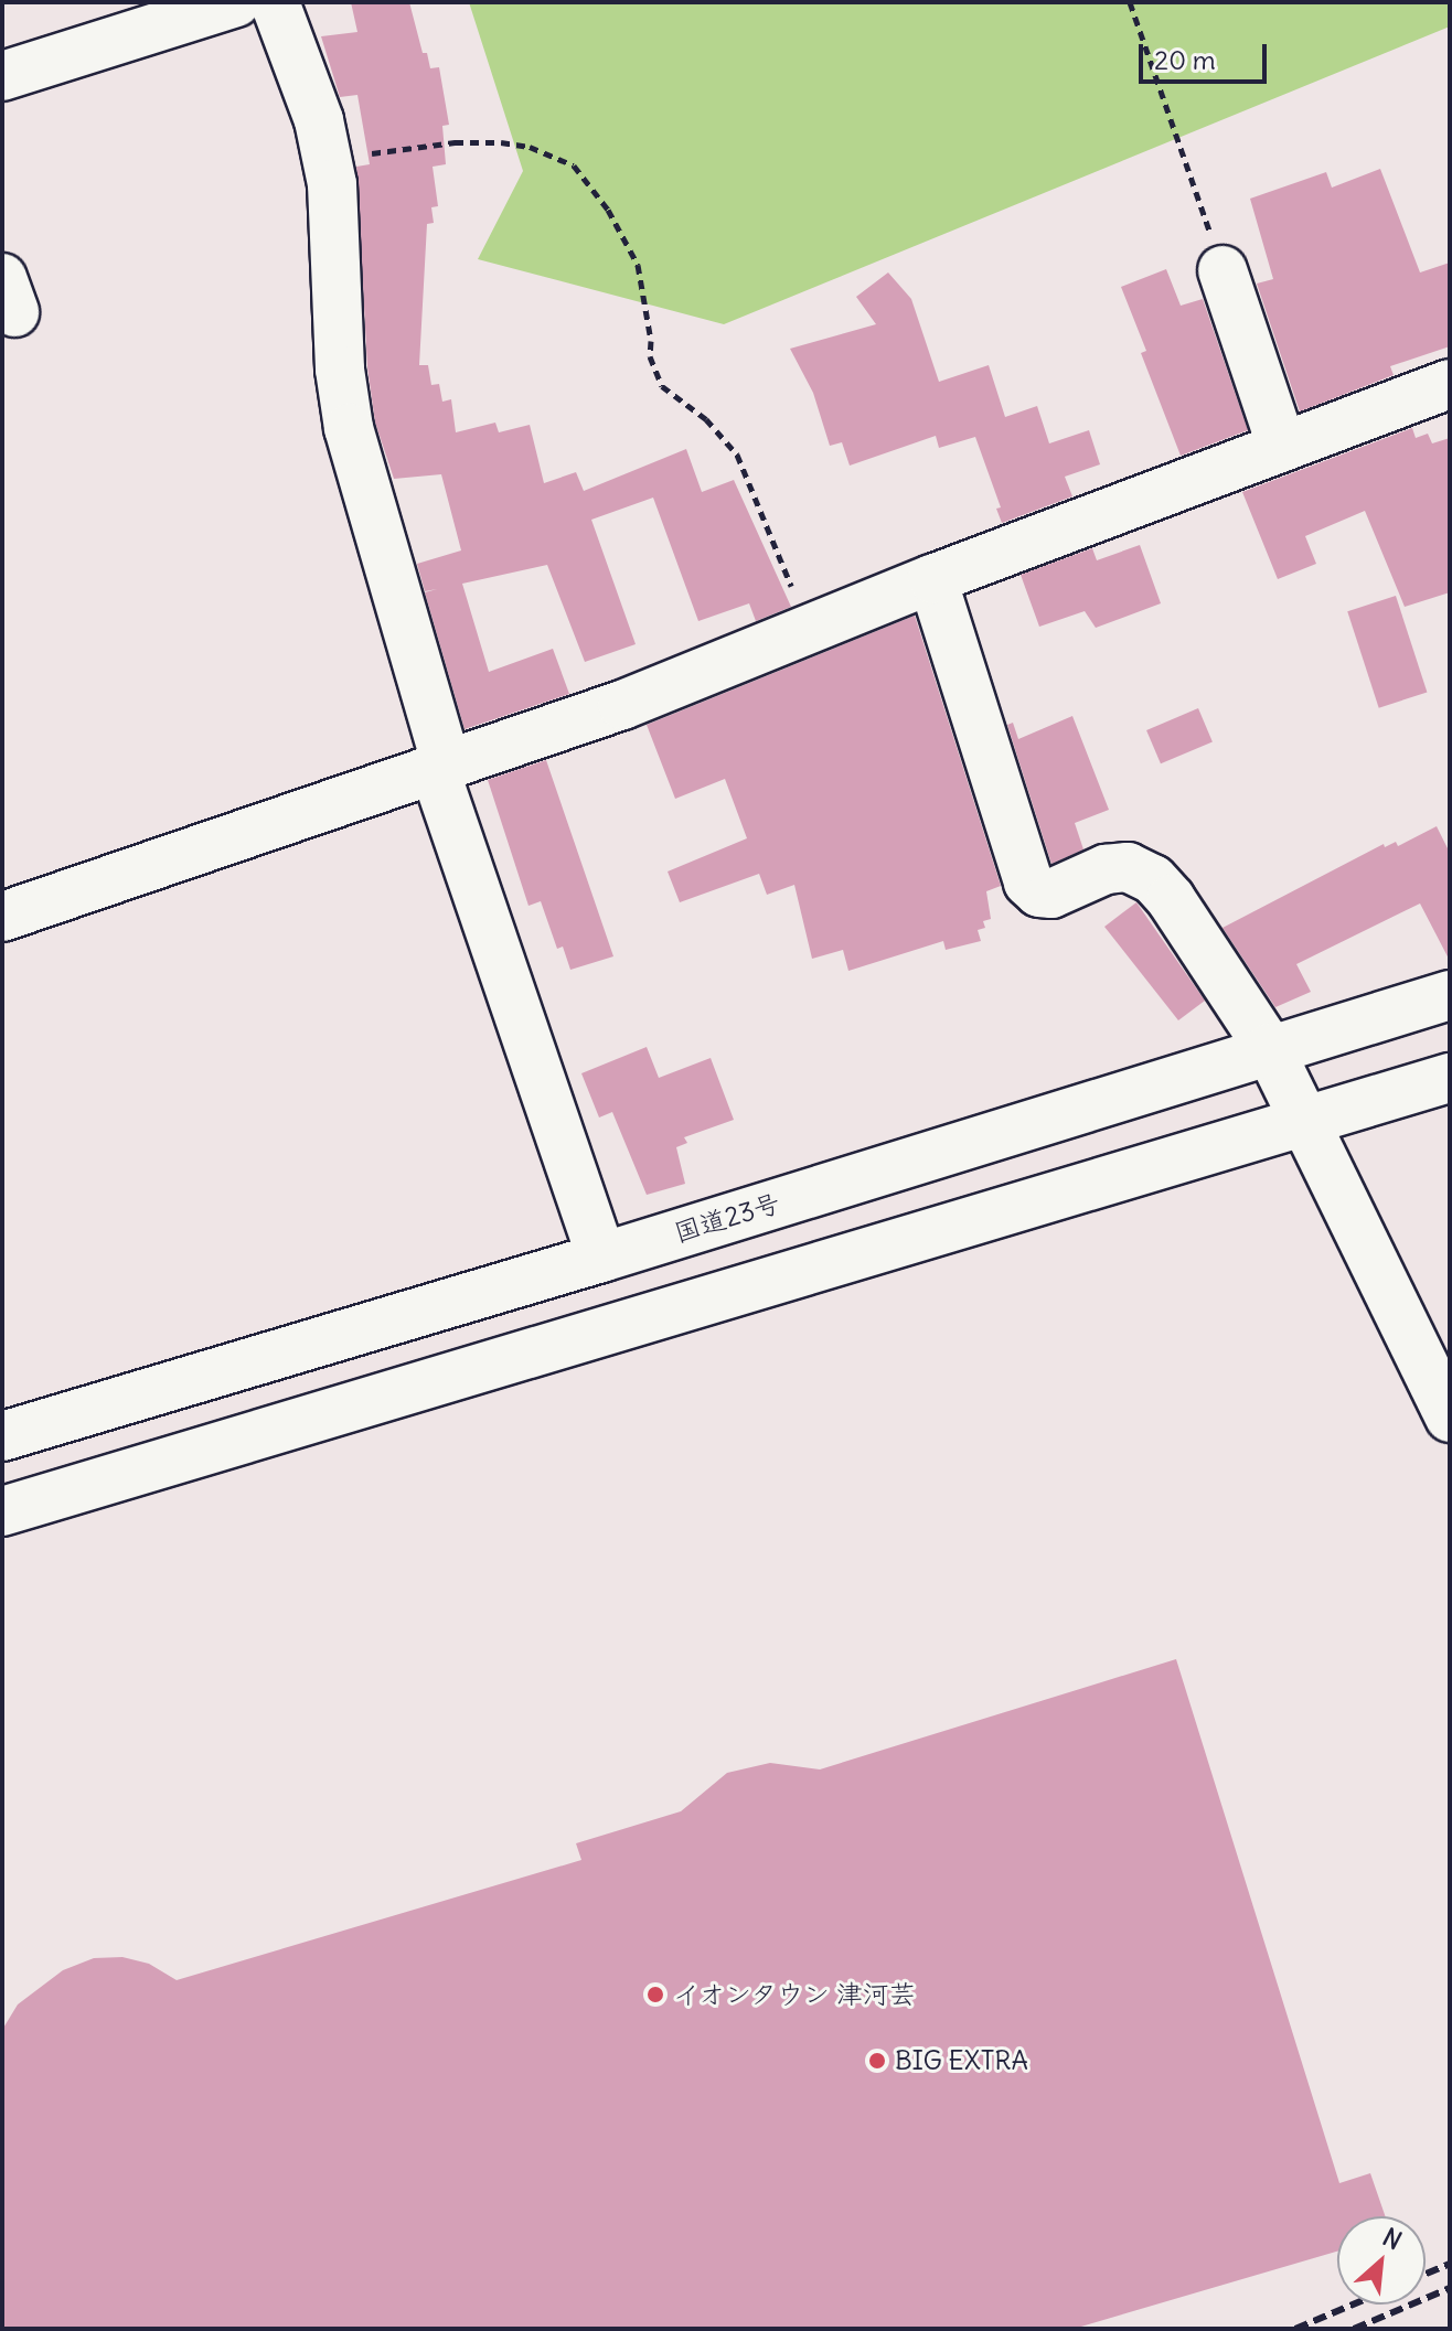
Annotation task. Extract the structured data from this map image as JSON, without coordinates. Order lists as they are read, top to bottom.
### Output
{
  "streets": {
    "main road": ["国道23号"]
  },
  "places": ["イオンタウン 津河芸", "BIG EXTRA"],
  "scale_bar": "20 m",
  "north": "top right"
}
